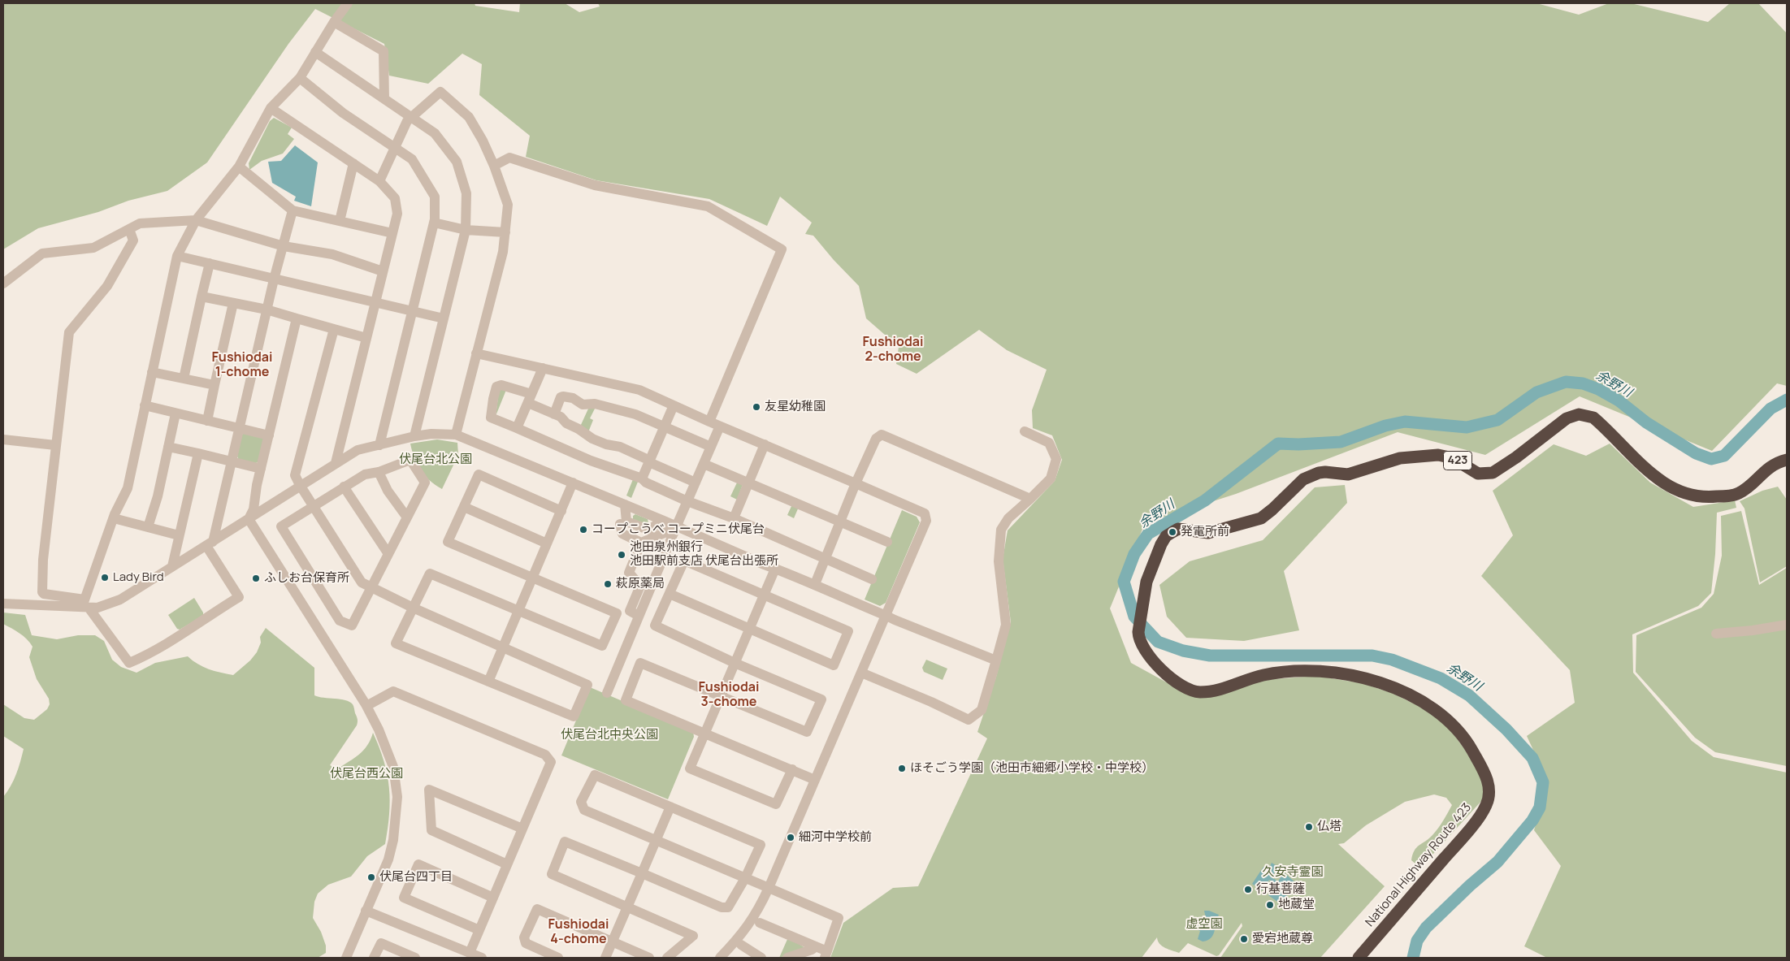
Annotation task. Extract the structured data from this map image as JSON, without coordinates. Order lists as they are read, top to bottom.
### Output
{
  "streets": {
    "highway": ["423", "National Highway Route 423"]
  },
  "districts": [
    "Fushiodai 2-chome",
    "Fushiodai 1-chome",
    "Fushiodai 3-chome",
    "Fushiodai 4-chome"
  ],
  "water": ["余野川"],
  "parks": [
    "伏尾台北公園",
    "伏尾台北中央公園",
    "伏尾台⻄公園",
    "久安寺霊園",
    "虚空園"
  ],
  "places": [
    "友星幼稚園",
    "コープこうべ コープミニ伏尾台",
    "発電所前",
    "池田泉州銀行 池田駅前支店 伏尾台出張所",
    "Lady Bird",
    "ふしお台保育所",
    "萩原薬局",
    "ほそごう学園（池田市細郷小学校・中学校）",
    "仏塔",
    "細河中学校前",
    "伏尾台四丁目",
    "行基菩薩",
    "地蔵堂",
    "愛宕地蔵尊"
  ]
}
